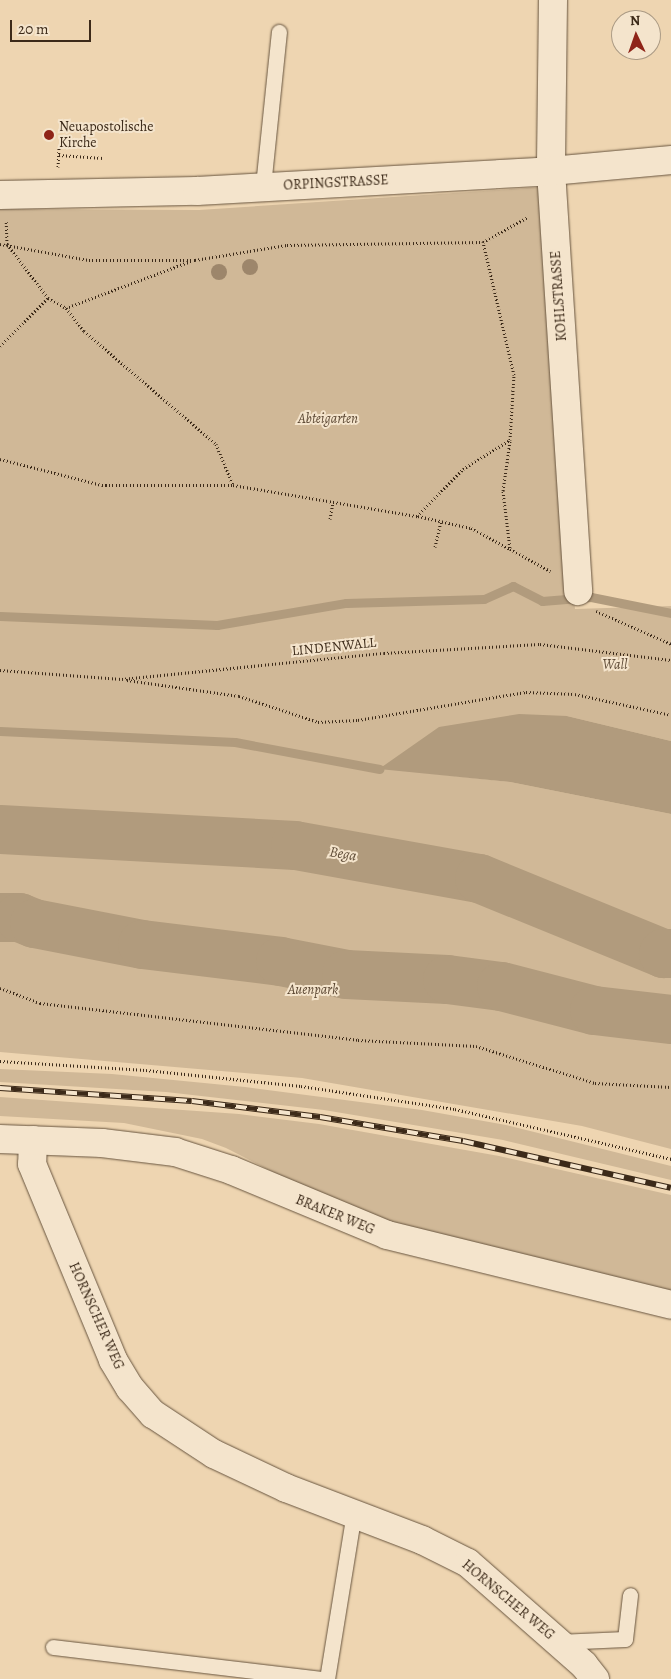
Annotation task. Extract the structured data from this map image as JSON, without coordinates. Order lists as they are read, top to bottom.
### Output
{
  "streets": {
    "street": [
      "ORPINGSTRASSE",
      "KOHLSTRASSE",
      "BRAKER WEG",
      "HORNSCHER WEG"
    ],
    "path": ["LINDENWALL"]
  },
  "crossings": [
    ["ORPINGSTRASSE", "KOHLSTRASSE"],
    ["BRAKER WEG", "HORNSCHER WEG"]
  ],
  "water": ["Bega"],
  "parks": ["Abteigarten", "Wall", "Auenpark"],
  "places": ["Neuapostolische Kirche"],
  "scale_bar": "20 m",
  "north": "top"
}
